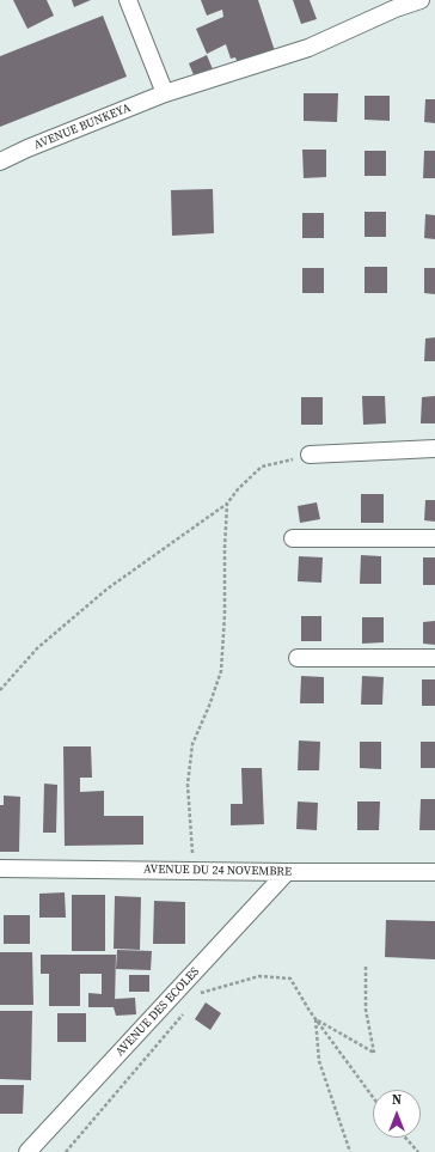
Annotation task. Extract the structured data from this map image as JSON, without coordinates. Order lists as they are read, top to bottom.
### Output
{
  "streets": {
    "street": ["AVENUE BUNKEYA", "AVENUE DU 24 NOVEMBRE", "AVENUE DES ECOLES"]
  },
  "crossings": [
    ["AVENUE DU 24 NOVEMBRE", "AVENUE DES ECOLES"]
  ],
  "north": "top"
}
